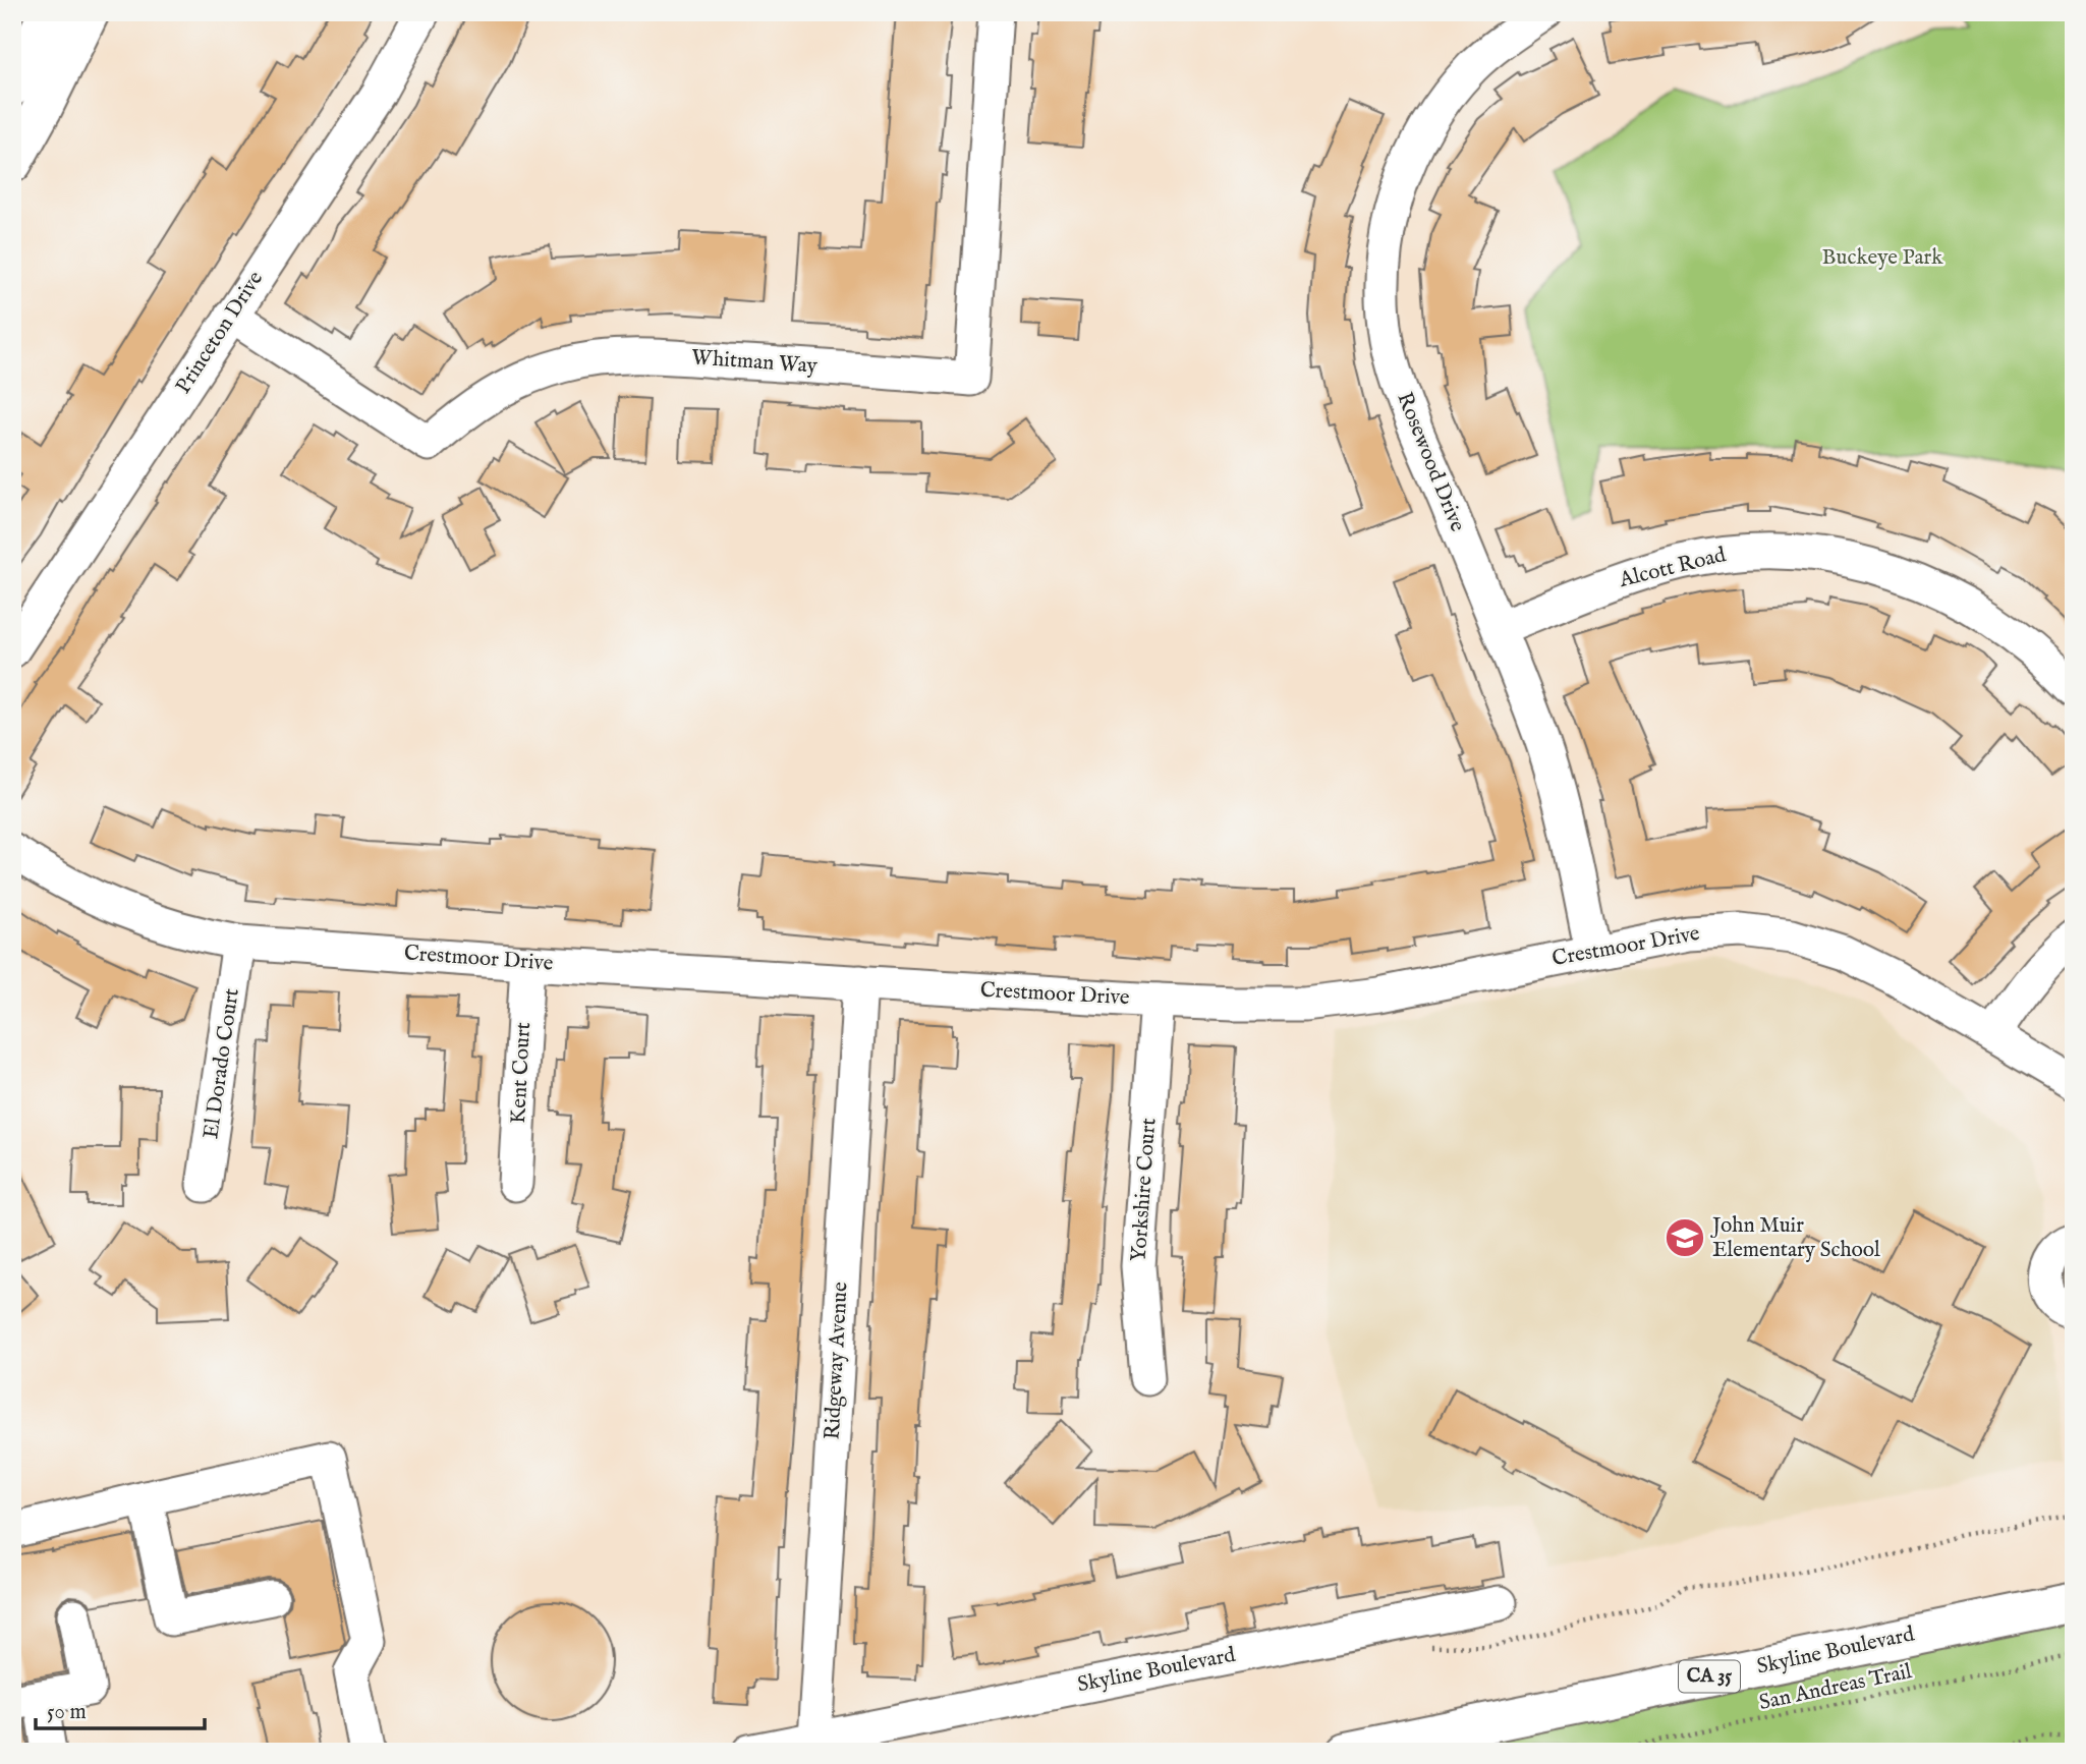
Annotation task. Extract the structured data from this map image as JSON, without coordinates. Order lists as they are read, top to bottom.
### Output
{
  "streets": {
    "main road": ["Skyline Boulevard", "CA 35"],
    "street": [
      "Princeton Drive",
      "Whitman Way",
      "Rosewood Drive",
      "Alcott Road",
      "Crestmoor Drive",
      "El Dorado Court",
      "Kent Court",
      "Yorkshire Court",
      "Ridgeway Avenue"
    ],
    "path": ["San Andreas Trail"]
  },
  "crossings": [
    ["Princeton Drive", "Whitman Way"],
    ["Rosewood Drive", "Alcott Road"],
    ["Rosewood Drive", "Crestmoor Drive"],
    ["Crestmoor Drive", "El Dorado Court"],
    ["Crestmoor Drive", "Kent Court"],
    ["Crestmoor Drive", "Yorkshire Court"],
    ["Crestmoor Drive", "Ridgeway Avenue"],
    ["Ridgeway Avenue", "Skyline Boulevard"]
  ],
  "parks": ["Buckeye Park"],
  "places": {
    "school or university": ["John Muir Elementary School"]
  },
  "scale_bar": "50 m"
}
